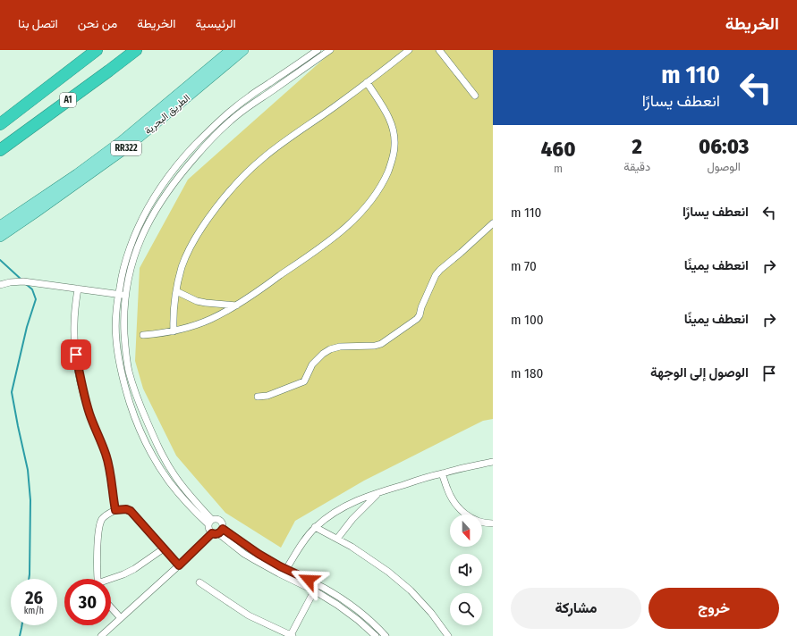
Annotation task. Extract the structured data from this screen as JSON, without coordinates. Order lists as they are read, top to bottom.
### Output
{
  "streets": {
    "highway": ["A1"],
    "main road": ["الطريق البحرية", "RR322"]
  },
  "north": "bottom",
  "page": {
    "header": "الخريطة",
    "nav": [
      "الرئيسية",
      "الخريطة",
      "من نحن",
      "اتصل بنا"
    ],
    "turn": ["110 m", "انعطف يسارًا"],
    "eta": [
      "06:03",
      "الوصول",
      "2",
      "دقيقة",
      "460",
      "m"
    ],
    "list": [
      {
        "name": "انعطف يسارًا",
        "value": "110 m"
      },
      {
        "name": "انعطف يمينًا",
        "value": "70 m"
      },
      {
        "name": "انعطف يمينًا",
        "value": "100 m"
      },
      {
        "name": "الوصول إلى الوجهة",
        "value": "180 m"
      }
    ],
    "speed": "26 km/h",
    "limit": "30",
    "buttons": ["خروج", "مشاركة"]
  }
}
